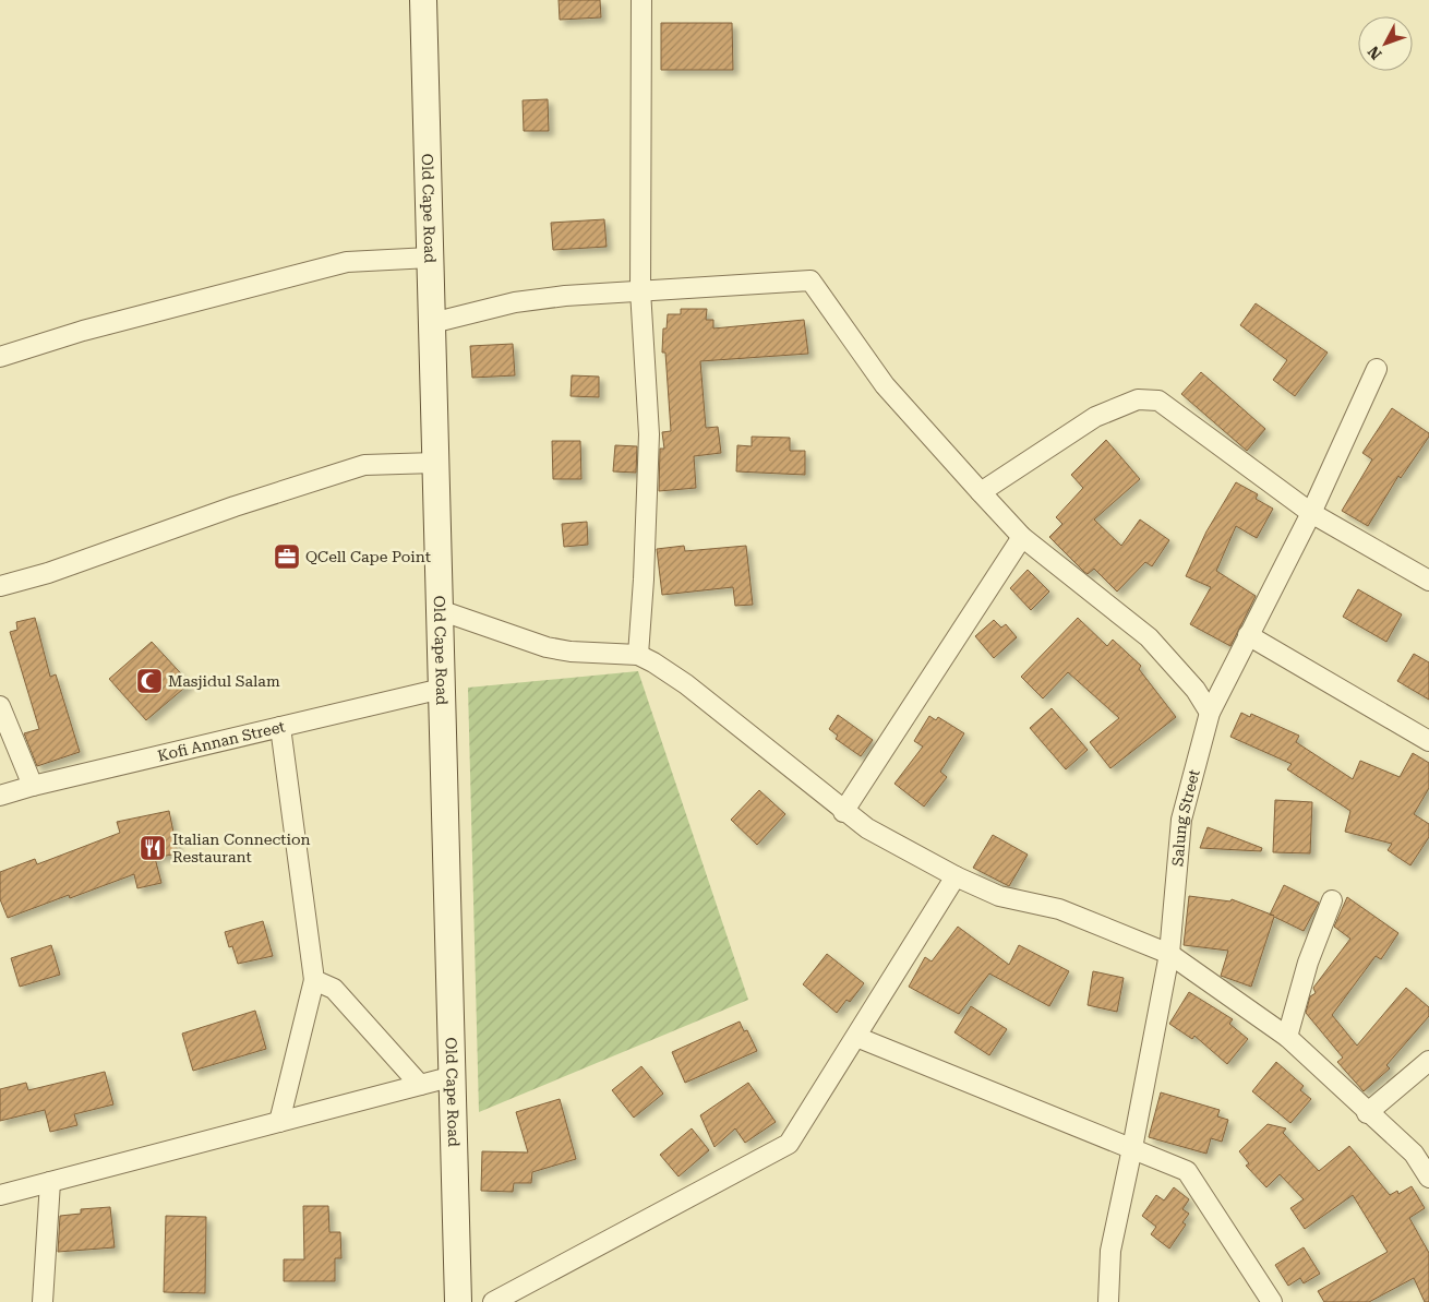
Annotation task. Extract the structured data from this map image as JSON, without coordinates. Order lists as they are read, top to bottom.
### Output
{
  "streets": {
    "street": ["Old Cape Road", "Kofi Annan Street", "Salung Street"]
  },
  "crossings": [
    ["Old Cape Road", "Kofi Annan Street"]
  ],
  "places": {
    "office": ["QCell Cape Point"],
    "mosque": ["Masjidul Salam"],
    "restaurant": ["Italian Connection Restaurant"]
  },
  "north": "bottom left"
}
